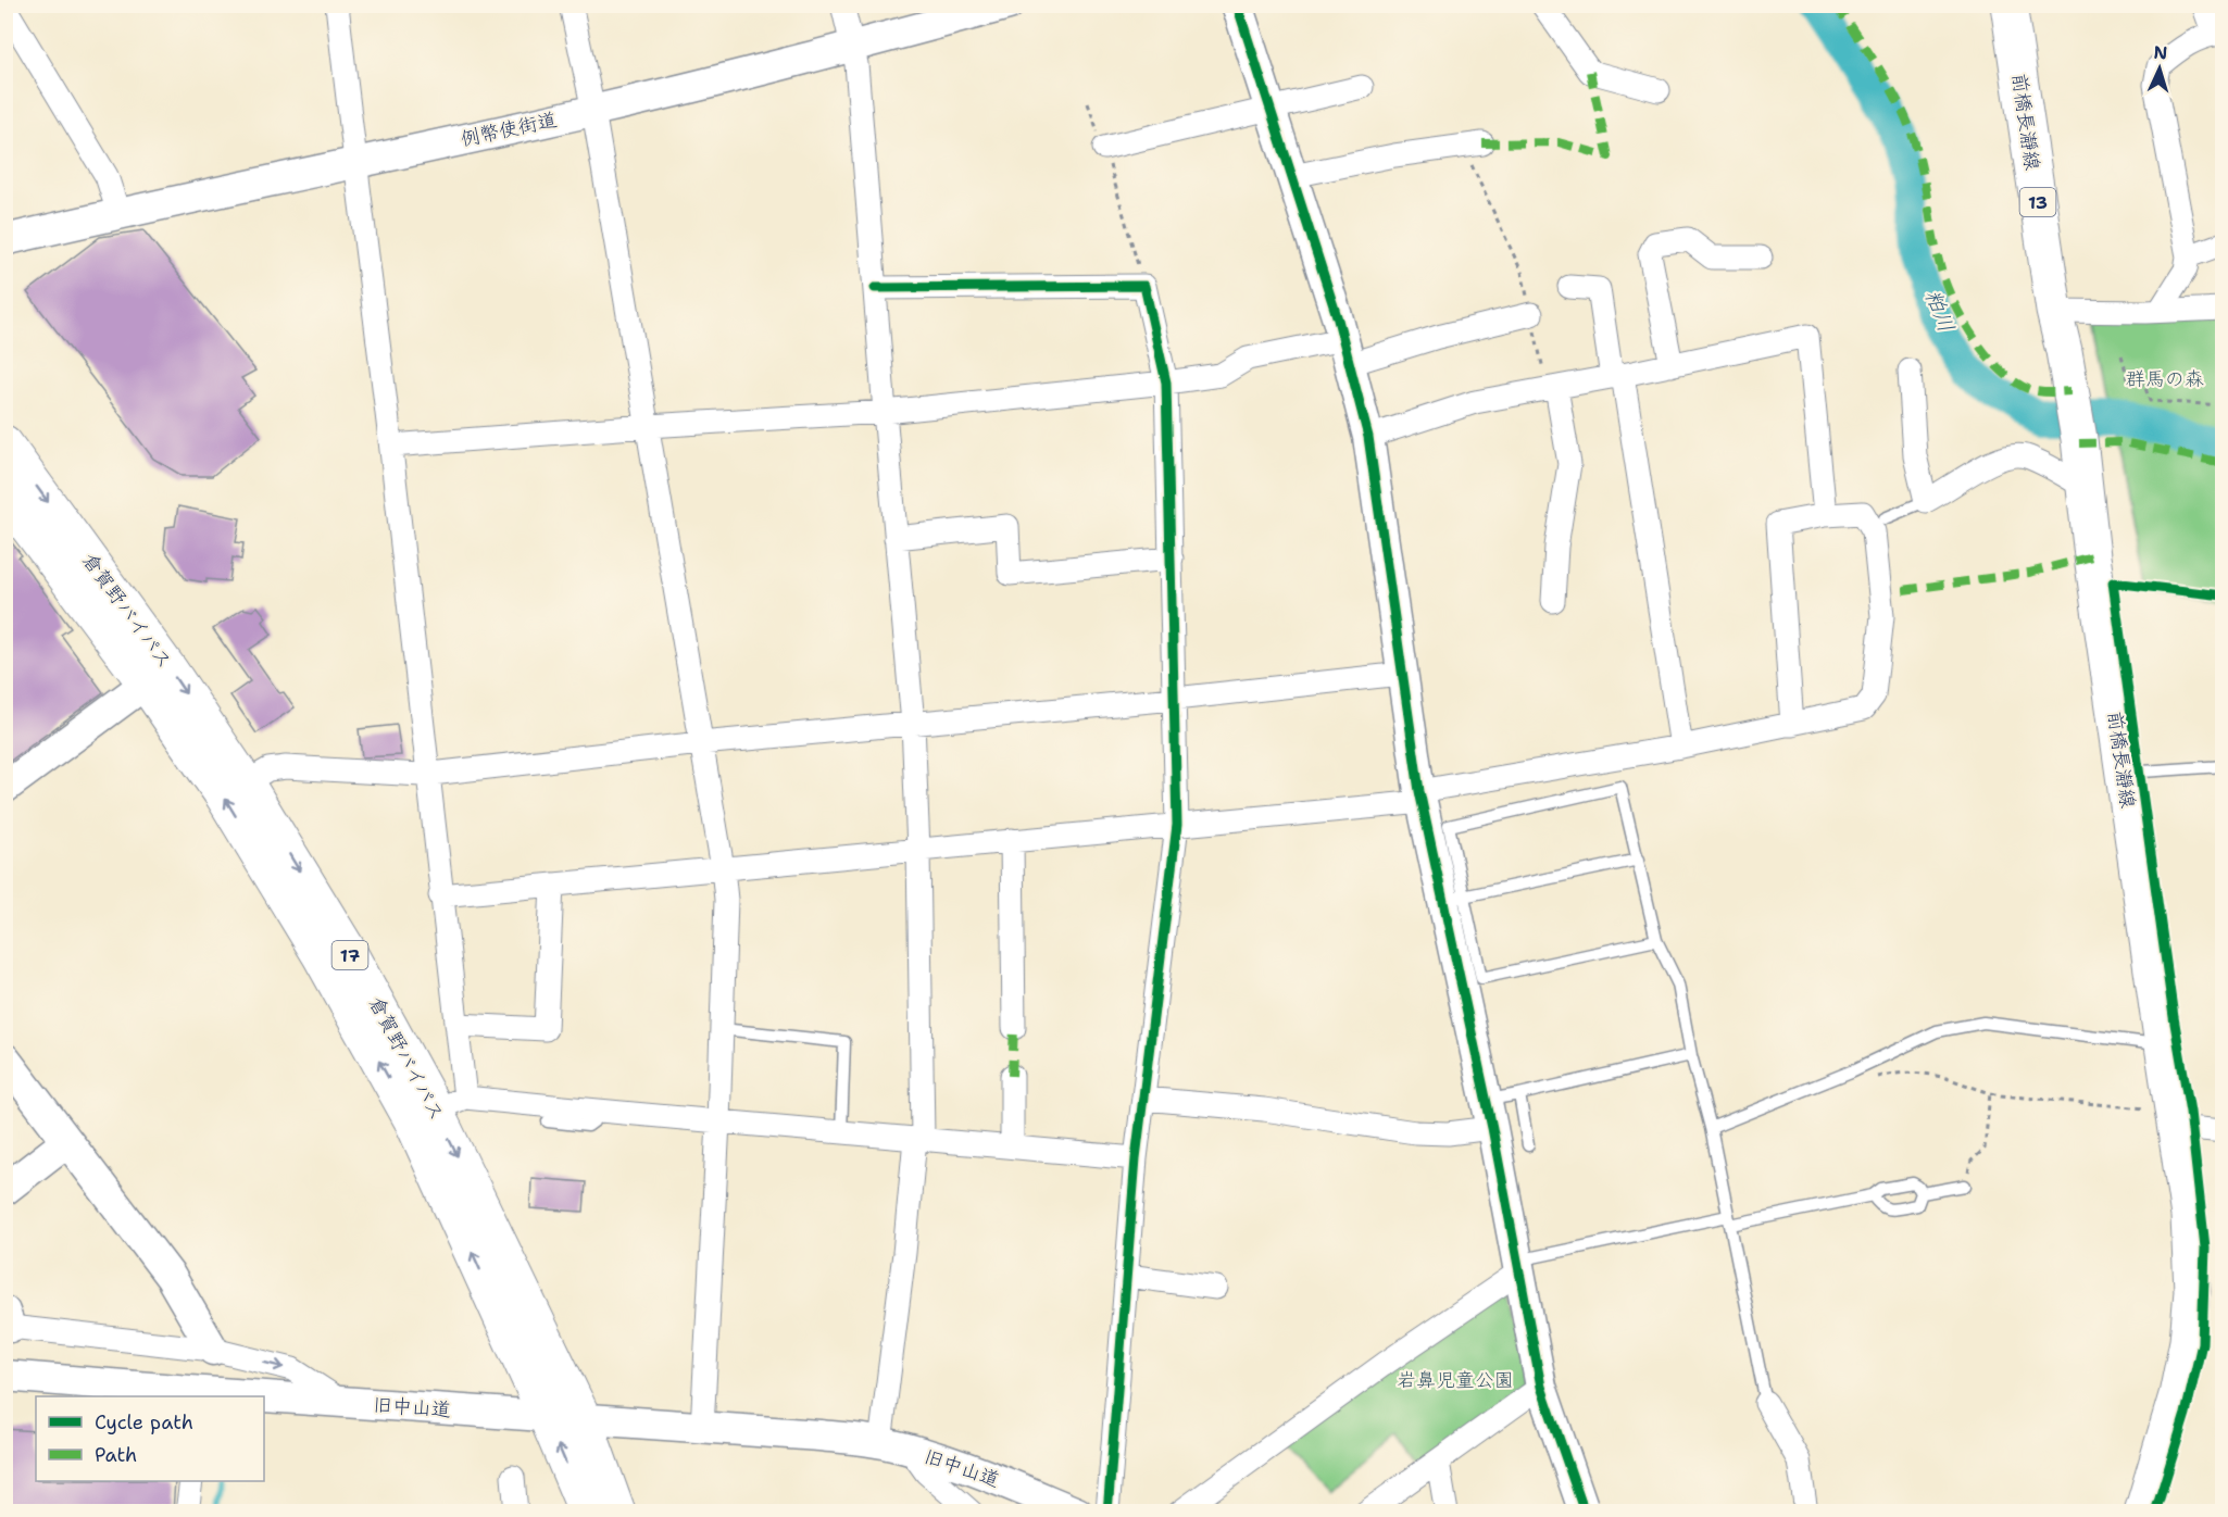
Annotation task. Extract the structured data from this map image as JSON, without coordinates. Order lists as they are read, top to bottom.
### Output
{
  "streets": {
    "main road": [
      "前橋長瀞線",
      "13",
      "倉賀野バイパス",
      "17"
    ],
    "street": ["例幣使街道", "旧中山道"]
  },
  "crossings": [
    ["倉賀野バイパス", "旧中山道"]
  ],
  "water": ["粕川"],
  "parks": ["群馬の森", "岩鼻児童公園"],
  "legend": ["Cycle path", "Path"],
  "north": "top"
}
